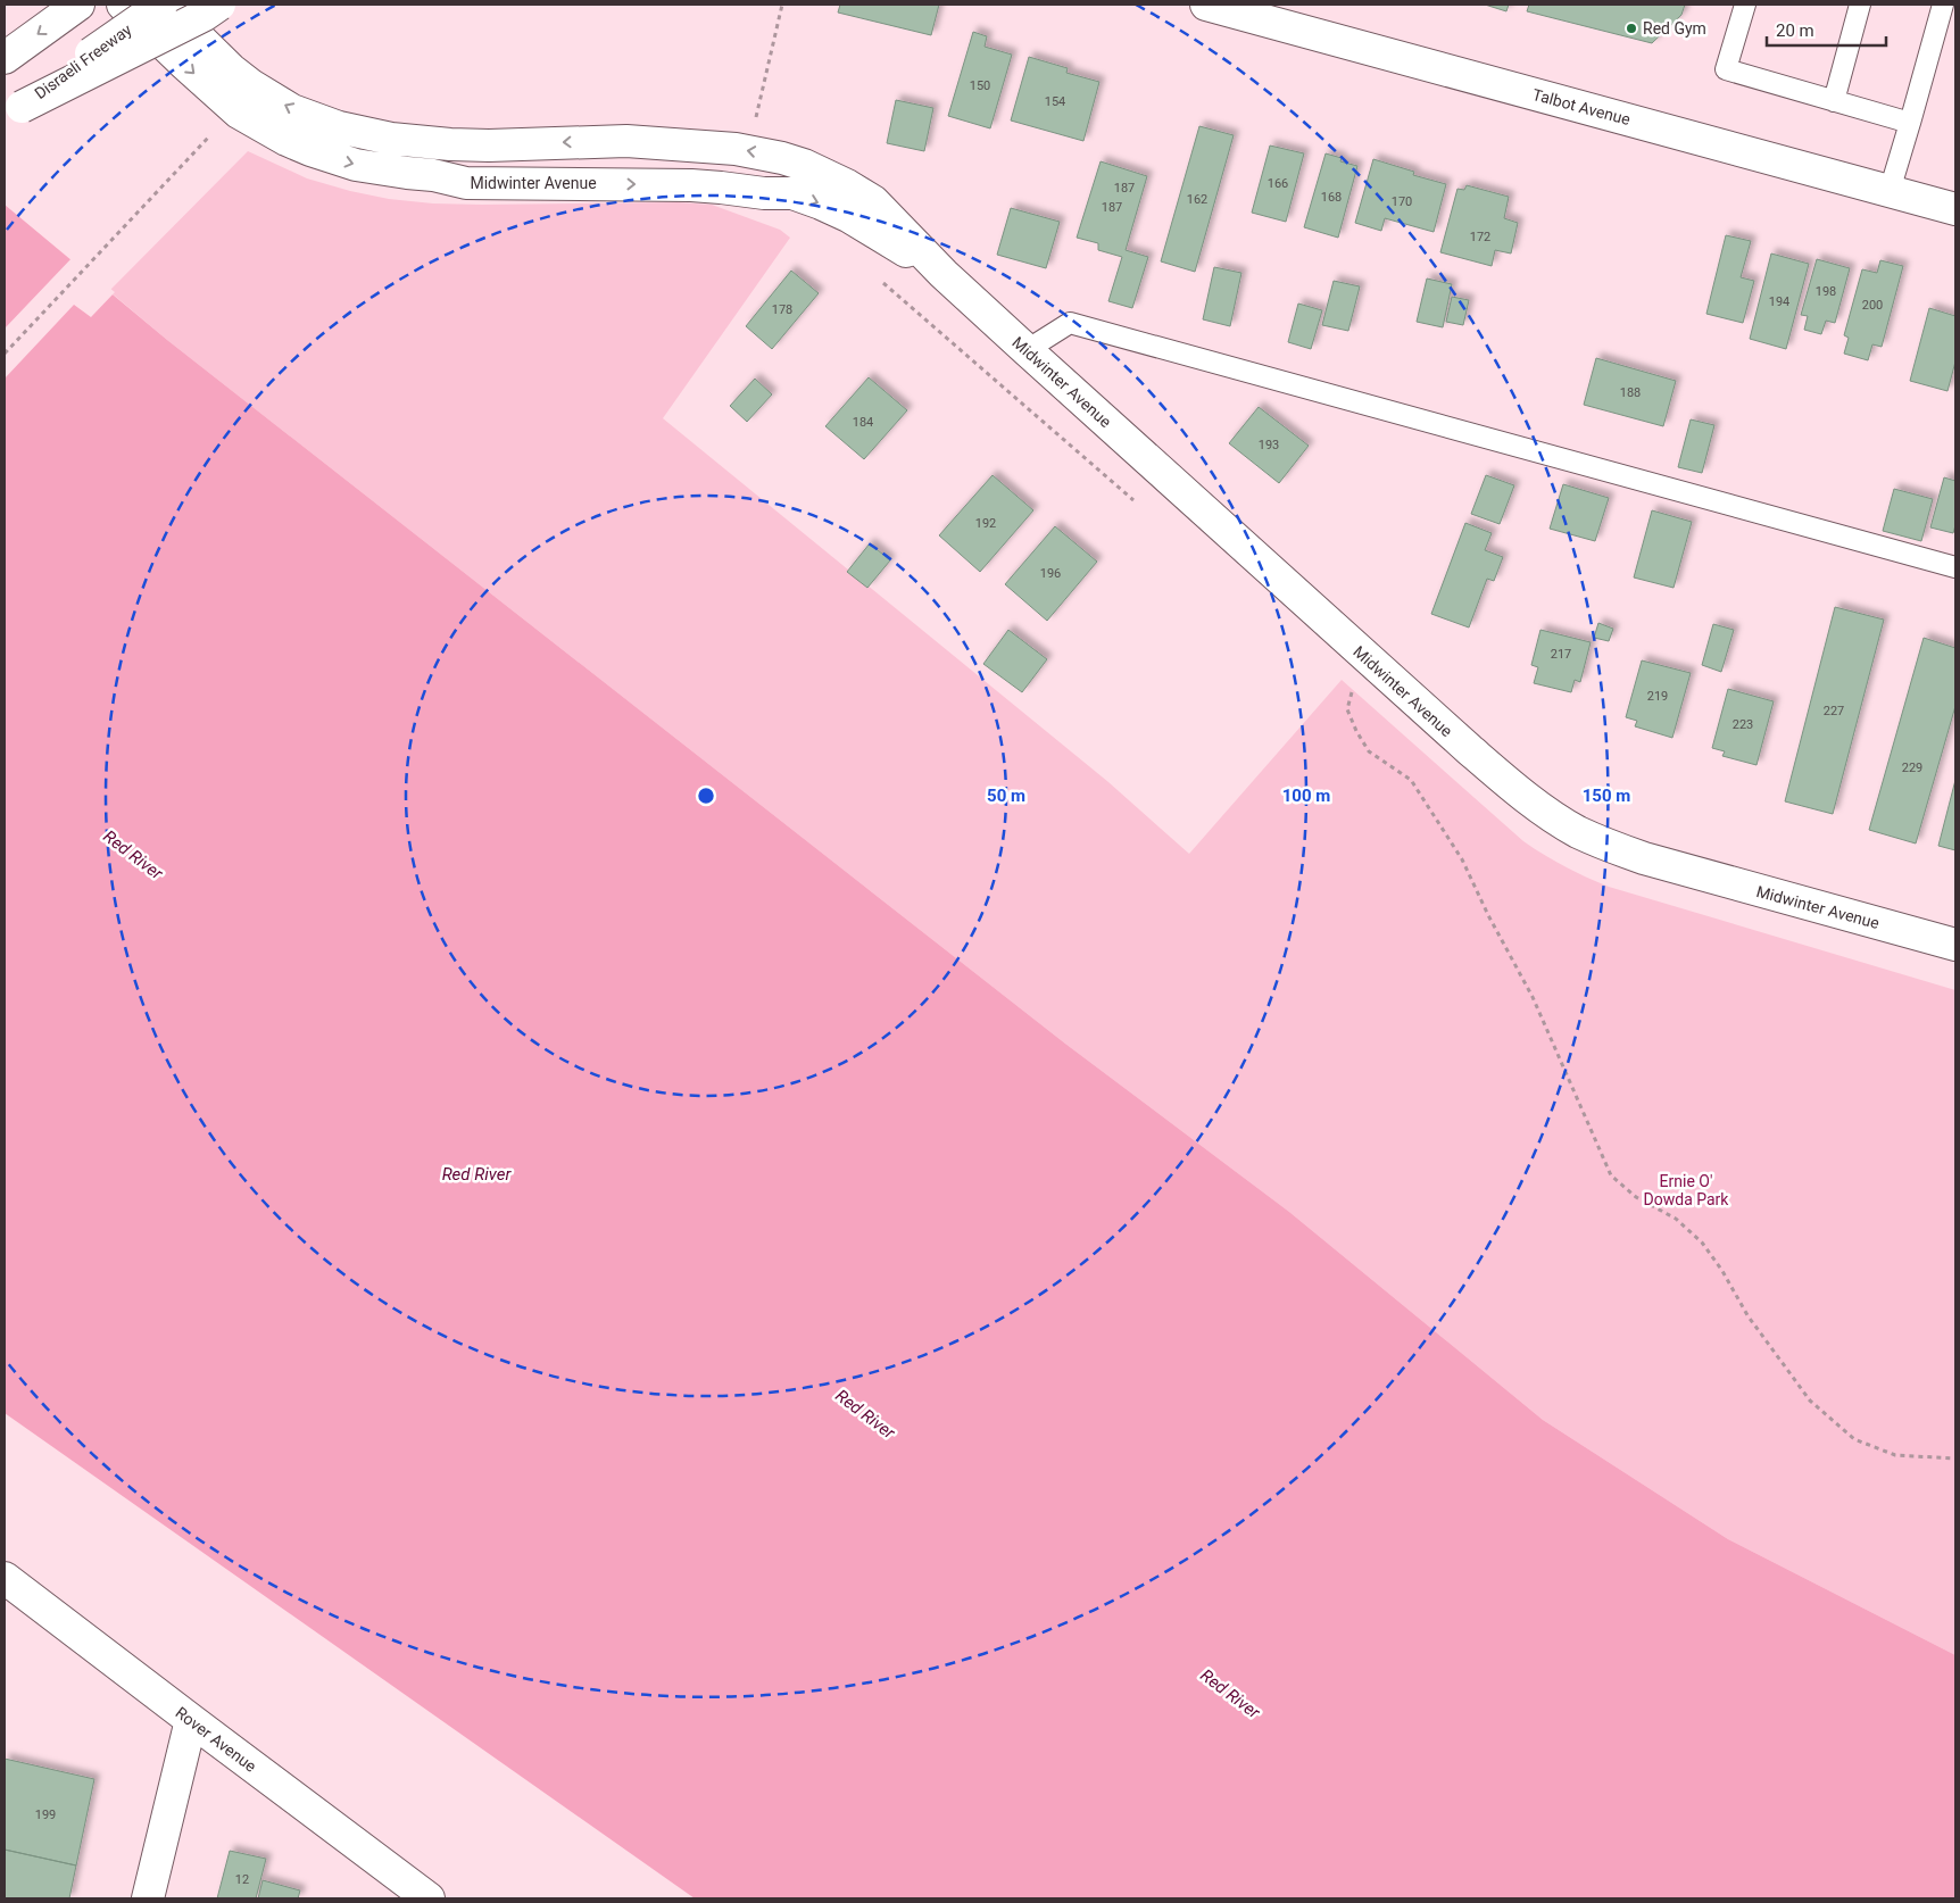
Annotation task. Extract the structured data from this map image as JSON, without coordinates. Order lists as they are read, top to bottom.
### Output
{
  "streets": {
    "main road": [
      "Disraeli Freeway",
      "Talbot Avenue",
      "Midwinter Avenue",
      "Rover Avenue"
    ]
  },
  "crossings": [
    ["Disraeli Freeway", "Midwinter Avenue"]
  ],
  "water": ["Red River"],
  "parks": ["Ernie O' Dowda Park"],
  "places": ["Red Gym"],
  "house_numbers": [
    "150",
    "154",
    "166",
    "187",
    "168",
    "162",
    "170",
    "187",
    "172",
    "198",
    "194",
    "200",
    "178",
    "188",
    "184",
    "193",
    "192",
    "196",
    "217",
    "219",
    "227",
    "223",
    "229",
    "199",
    "12"
  ],
  "scale_bar": "20 m",
  "rings": ["50 m", "100 m", "150 m"]
}
